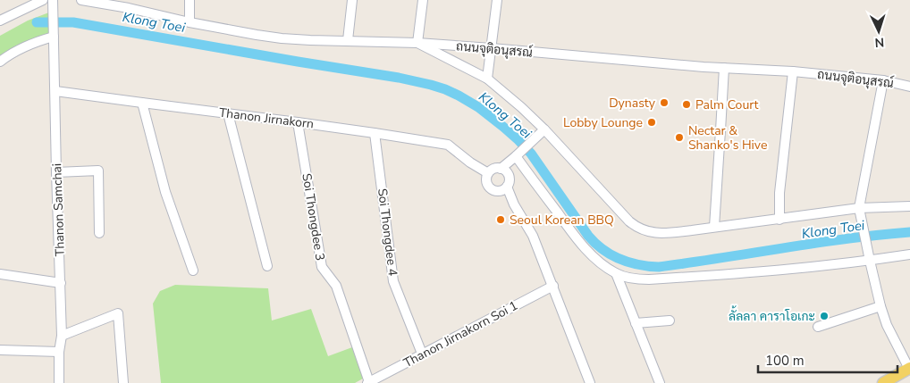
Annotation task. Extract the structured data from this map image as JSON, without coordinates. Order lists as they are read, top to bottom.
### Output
{
  "streets": {
    "street": [
      "ถนนจุติอนุสรณ์",
      "Thanon Jirnakorn",
      "Thanon Samchai",
      "Soi Thongdee 3",
      "Soi Thongdee 4",
      "Thanon Jirnakorn Soi 1"
    ]
  },
  "crossings": [
    ["Thanon Jirnakorn", "Thanon Samchai"],
    ["Thanon Jirnakorn", "Soi Thongdee 3"],
    ["Thanon Jirnakorn", "Soi Thongdee 4"],
    ["Soi Thongdee 3", "Thanon Jirnakorn Soi 1"],
    ["Soi Thongdee 4", "Thanon Jirnakorn Soi 1"]
  ],
  "water": ["Klong Toei"],
  "places": [
    "Dynasty",
    "Palm Court",
    "Lobby Lounge",
    "Nectar & Shanko's Hive",
    "Seoul Korean BBQ",
    "ลั้ลลา คาราโอเกะ"
  ],
  "scale_bar": "100 m",
  "north": "bottom"
}
